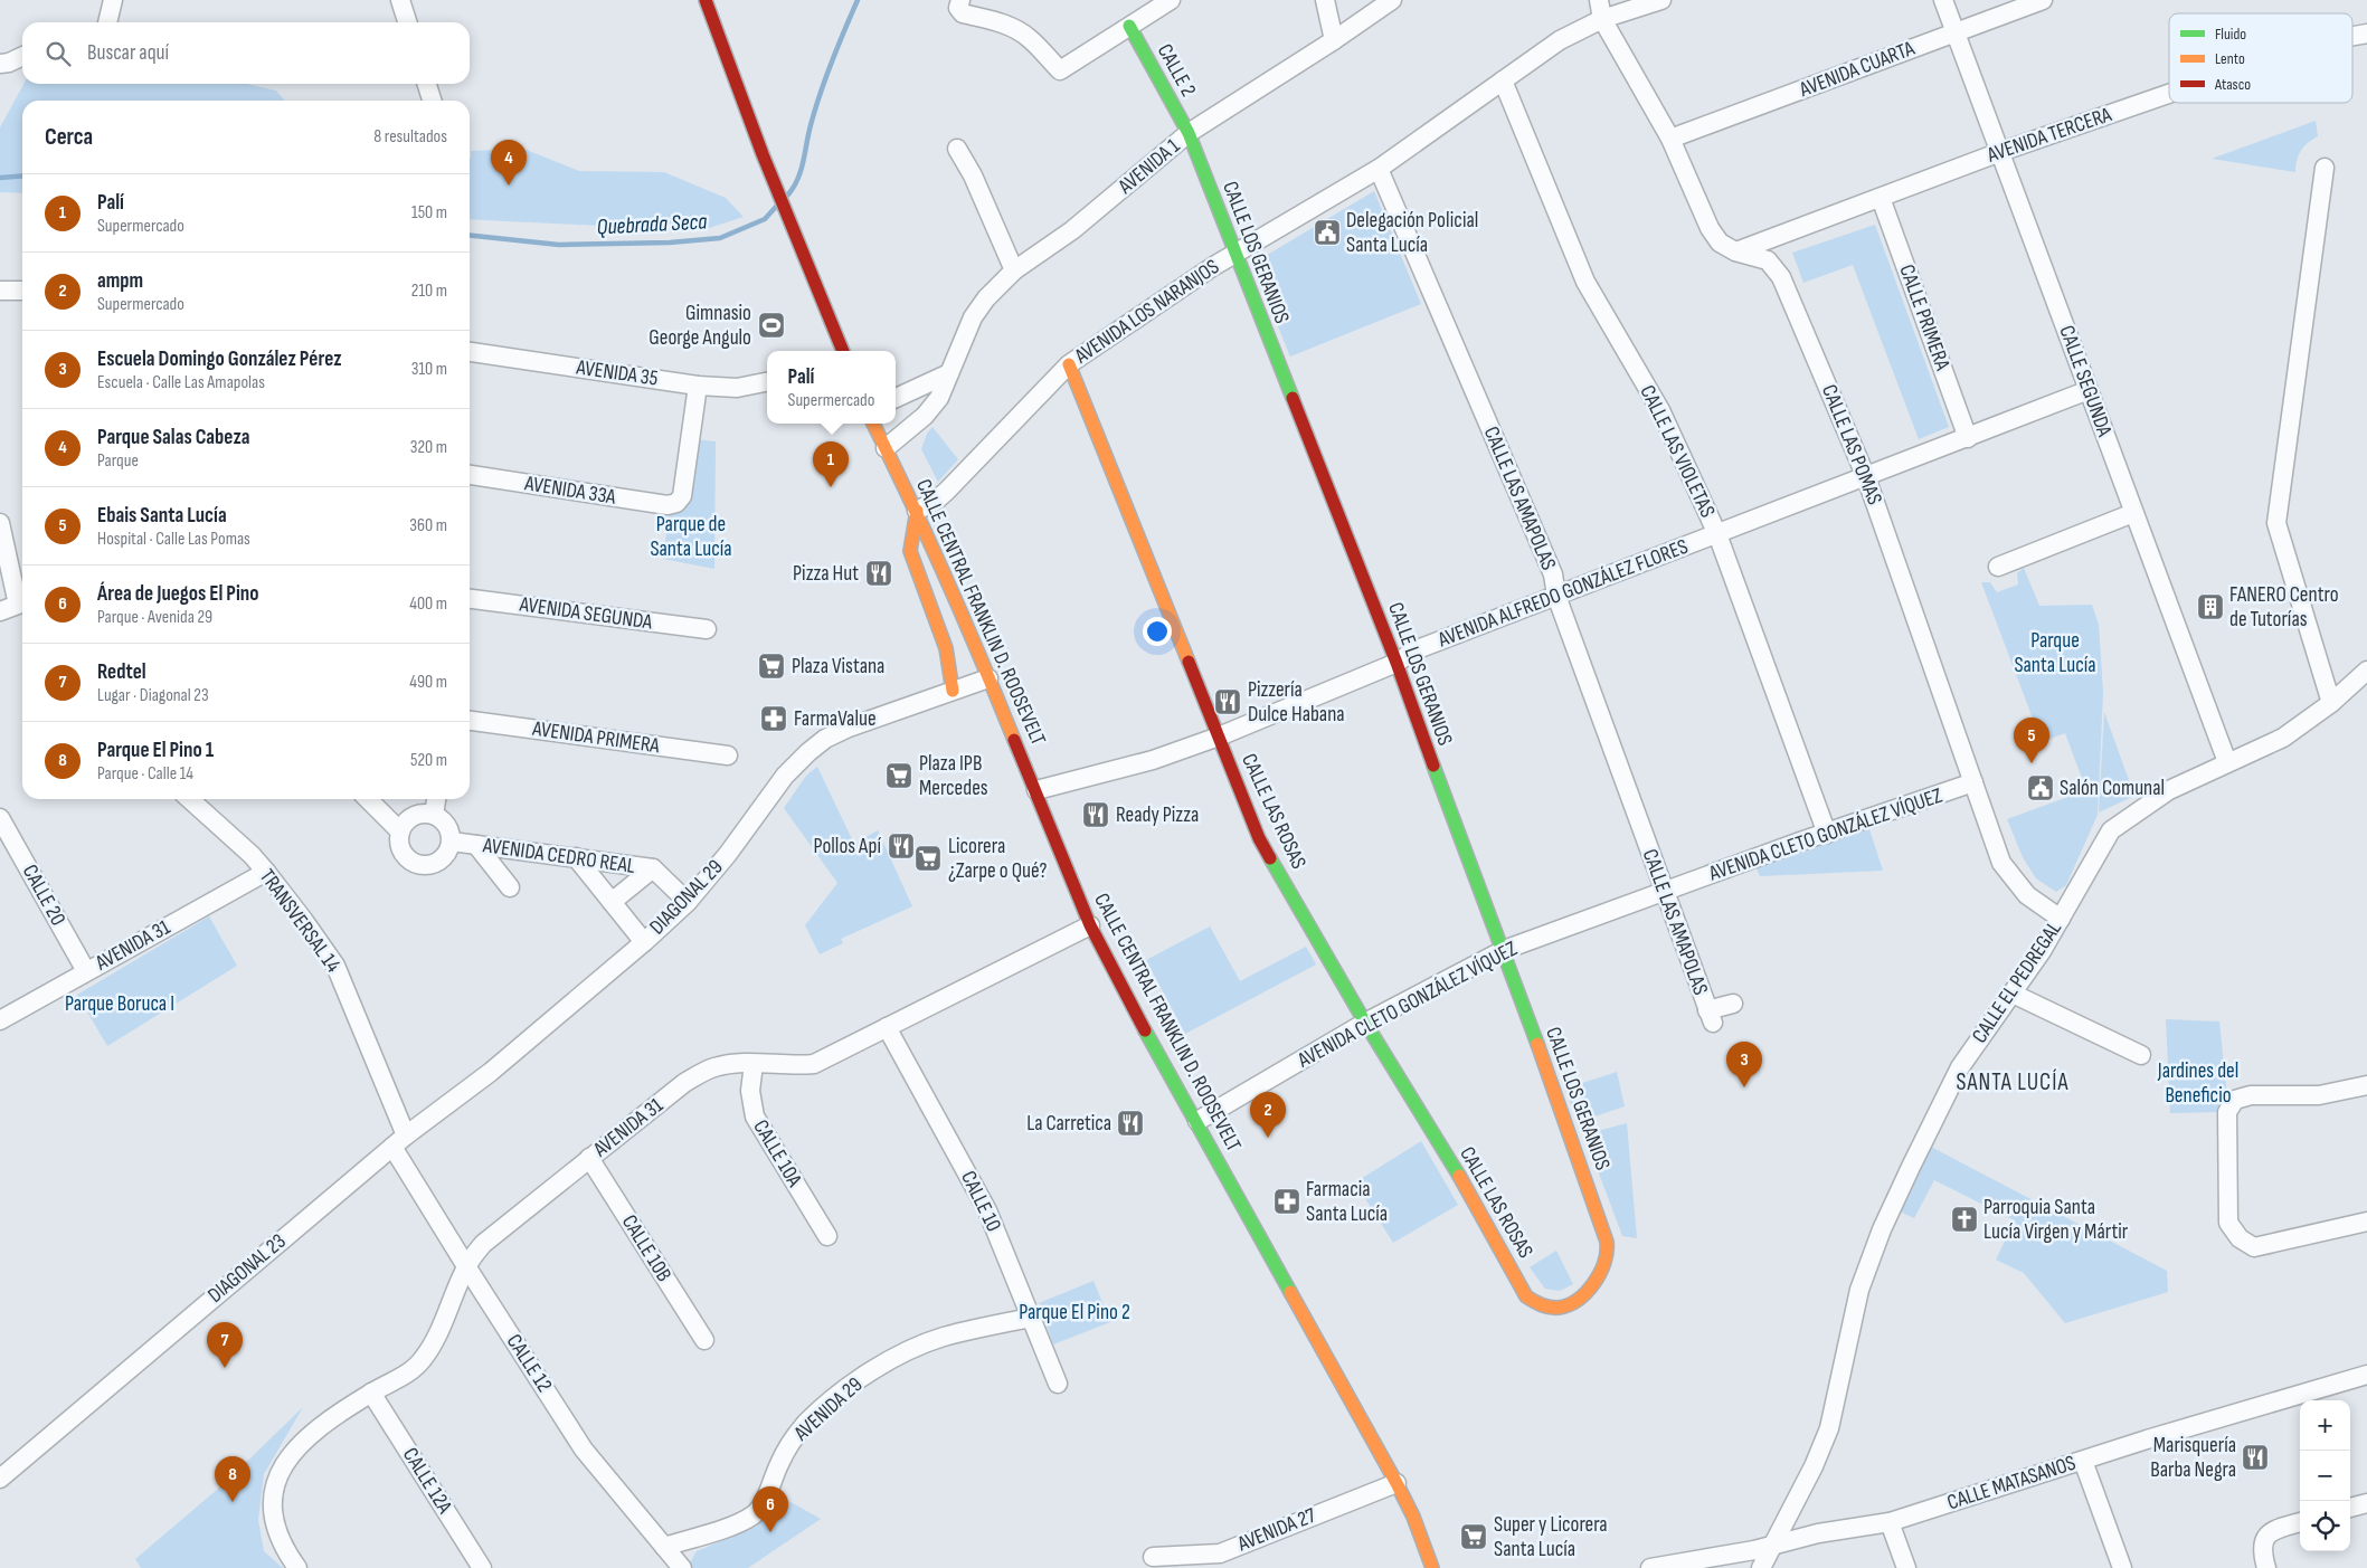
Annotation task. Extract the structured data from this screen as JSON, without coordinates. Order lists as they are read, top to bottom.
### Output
{
  "streets": {
    "street": [
      "AVENIDA CUARTA",
      "CALLE 2",
      "AVENIDA TERCERA",
      "AVENIDA 1",
      "CALLE LOS GERANIOS",
      "AVENIDA LOS NARANJOS",
      "CALLE PRIMERA",
      "AVENIDA 35",
      "CALLE SEGUNDA",
      "CALLE LAS POMAS",
      "CALLE LAS VIOLETAS",
      "AVENIDA 33A",
      "CALLE LAS AMAPOLAS",
      "AVENIDA ALFREDO GONZÁLEZ FLORES",
      "CALLE CENTRAL FRANKLIN D. ROOSEVELT",
      "AVENIDA SEGUNDA",
      "AVENIDA PRIMERA",
      "CALLE LAS ROSAS",
      "AVENIDA CLETO GONZÁLEZ VÍQUEZ",
      "AVENIDA CEDRO REAL",
      "CALLE 20",
      "DIAGONAL 29",
      "TRANSVERSAL 14",
      "AVENIDA 31",
      "CALLE EL PEDREGAL",
      "CALLE 10A",
      "CALLE 10",
      "CALLE 10B",
      "DIAGONAL 23",
      "CALLE 12",
      "AVENIDA 29",
      "CALLE 12A",
      "CALLE MATASANOS",
      "AVENIDA 27"
    ]
  },
  "crossings": [
    ["AVENIDA CUARTA", "CALLE SEGUNDA"],
    ["AVENIDA CUARTA", "CALLE LAS POMAS"],
    ["CALLE 2", "AVENIDA 1"],
    ["CALLE 2", "CALLE LOS GERANIOS"],
    ["AVENIDA TERCERA", "CALLE PRIMERA"],
    ["AVENIDA TERCERA", "CALLE SEGUNDA"],
    ["AVENIDA TERCERA", "CALLE LAS POMAS"],
    ["AVENIDA 1", "CALLE LOS GERANIOS"],
    ["AVENIDA 1", "CALLE CENTRAL FRANKLIN D. ROOSEVELT"],
    ["CALLE LOS GERANIOS", "AVENIDA LOS NARANJOS"],
    ["CALLE LOS GERANIOS", "AVENIDA ALFREDO GONZÁLEZ FLORES"],
    ["CALLE LOS GERANIOS", "CALLE LAS ROSAS"],
    ["CALLE LOS GERANIOS", "AVENIDA CLETO GONZÁLEZ VÍQUEZ"],
    ["AVENIDA LOS NARANJOS", "CALLE LAS POMAS"],
    ["AVENIDA LOS NARANJOS", "CALLE LAS VIOLETAS"],
    ["AVENIDA LOS NARANJOS", "CALLE LAS AMAPOLAS"],
    ["AVENIDA LOS NARANJOS", "CALLE CENTRAL FRANKLIN D. ROOSEVELT"],
    ["AVENIDA LOS NARANJOS", "CALLE LAS ROSAS"],
    ["CALLE PRIMERA", "AVENIDA ALFREDO GONZÁLEZ FLORES"],
    ["AVENIDA 35", "AVENIDA 33A"],
    ["CALLE SEGUNDA", "AVENIDA ALFREDO GONZÁLEZ FLORES"],
    ["CALLE SEGUNDA", "CALLE EL PEDREGAL"],
    ["CALLE LAS POMAS", "AVENIDA ALFREDO GONZÁLEZ FLORES"],
    ["CALLE LAS POMAS", "AVENIDA CLETO GONZÁLEZ VÍQUEZ"],
    ["CALLE LAS POMAS", "CALLE EL PEDREGAL"],
    ["CALLE LAS VIOLETAS", "AVENIDA ALFREDO GONZÁLEZ FLORES"],
    ["CALLE LAS VIOLETAS", "AVENIDA CLETO GONZÁLEZ VÍQUEZ"],
    ["CALLE LAS AMAPOLAS", "AVENIDA ALFREDO GONZÁLEZ FLORES"],
    ["CALLE LAS AMAPOLAS", "AVENIDA CLETO GONZÁLEZ VÍQUEZ"],
    ["AVENIDA ALFREDO GONZÁLEZ FLORES", "CALLE CENTRAL FRANKLIN D. ROOSEVELT"],
    ["AVENIDA ALFREDO GONZÁLEZ FLORES", "CALLE LAS ROSAS"],
    ["CALLE CENTRAL FRANKLIN D. ROOSEVELT", "AVENIDA CLETO GONZÁLEZ VÍQUEZ"],
    ["CALLE CENTRAL FRANKLIN D. ROOSEVELT", "DIAGONAL 29"],
    ["CALLE CENTRAL FRANKLIN D. ROOSEVELT", "AVENIDA 31"],
    ["CALLE CENTRAL FRANKLIN D. ROOSEVELT", "AVENIDA 27"],
    ["CALLE LAS ROSAS", "AVENIDA CLETO GONZÁLEZ VÍQUEZ"],
    ["AVENIDA CEDRO REAL", "DIAGONAL 29"],
    ["CALLE 20", "AVENIDA 31"],
    ["DIAGONAL 29", "TRANSVERSAL 14"],
    ["DIAGONAL 29", "DIAGONAL 23"],
    ["DIAGONAL 29", "CALLE 12"],
    ["TRANSVERSAL 14", "AVENIDA 31"],
    ["TRANSVERSAL 14", "DIAGONAL 23"],
    ["TRANSVERSAL 14", "CALLE 12"],
    ["AVENIDA 31", "CALLE 10A"],
    ["AVENIDA 31", "CALLE 10"],
    ["AVENIDA 31", "CALLE 10B"],
    ["AVENIDA 31", "CALLE 12"],
    ["AVENIDA 31", "CALLE 12A"],
    ["CALLE EL PEDREGAL", "CALLE MATASANOS"],
    ["CALLE 10", "AVENIDA 29"],
    ["DIAGONAL 23", "CALLE 12"],
    ["CALLE 12", "AVENIDA 29"]
  ],
  "districts": ["SANTA LUCÍA"],
  "water": ["Quebrada Seca"],
  "parks": [
    "Parque de Santa Lucía",
    "Parque Santa Lucía",
    "Parque Boruca I",
    "Jardines del Beneficio",
    "Parque El Pino 2"
  ],
  "places": {
    "public building": ["Delegación Policial Santa Lucía", "Salón Comunal"],
    "sports": ["Gimnasio George Angulo"],
    "restaurant": [
      "Pizza Hut",
      "Pizzería Dulce Habana",
      "Ready Pizza",
      "Pollos Apí",
      "La Carretica",
      "Marisquería Barba Negra"
    ],
    "building": ["FANERO Centro de Tutorías"],
    "supermarket": [
      "Plaza Vistana",
      "Plaza IPB Mercedes",
      "Licorera ¿Zarpe o Qué?",
      "Super y Licorera Santa Lucía"
    ],
    "pharmacy": ["FarmaValue", "Farmacia Santa Lucía"],
    "church": ["Parroquia Santa Lucía Virgen y Mártir"]
  },
  "legend": ["Fluido", "Lento", "Atasco"],
  "page": {
    "search": "Buscar aquí",
    "heading": ["Cerca", "8 resultados"],
    "pins": [
      "4",
      "1",
      "5",
      "3",
      "2",
      "7",
      "8",
      "6"
    ],
    "list": [
      {
        "mark": "1",
        "name": "Palí",
        "note": "Supermercado",
        "value": "150 m"
      },
      {
        "mark": "2",
        "name": "ampm",
        "note": "Supermercado",
        "value": "210 m"
      },
      {
        "mark": "3",
        "name": "Escuela Domingo González Pérez",
        "note": "Escuela · Calle Las Amapolas",
        "value": "310 m"
      },
      {
        "mark": "4",
        "name": "Parque Salas Cabeza",
        "note": "Parque",
        "value": "320 m"
      },
      {
        "mark": "5",
        "name": "Ebais Santa Lucía",
        "note": "Hospital · Calle Las Pomas",
        "value": "360 m"
      },
      {
        "mark": "6",
        "name": "Área de Juegos El Pino",
        "note": "Parque · Avenida 29",
        "value": "400 m"
      },
      {
        "mark": "7",
        "name": "Redtel",
        "note": "Lugar · Diagonal 23",
        "value": "490 m"
      },
      {
        "mark": "8",
        "name": "Parque El Pino 1",
        "note": "Parque · Calle 14",
        "value": "520 m"
      }
    ],
    "popup": ["Palí", "Supermercado"],
    "map_buttons": ["+", "−"]
  }
}
